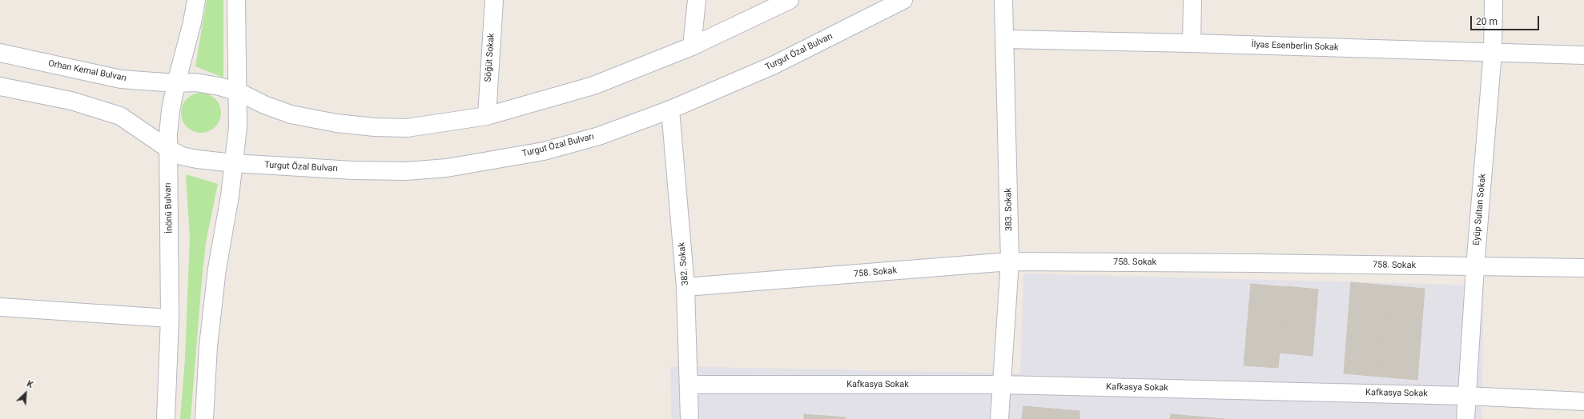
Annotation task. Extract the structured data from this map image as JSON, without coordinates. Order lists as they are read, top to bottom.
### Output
{
  "streets": {
    "street": [
      "İlyas Esenberlin Sokak",
      "Turgut Özal Bulvarı",
      "Söğüt Sokak",
      "Orhan Kemal Bulvarı",
      "İnönü Bulvarı",
      "383. Sokak",
      "Eyüp Sultan Sokak",
      "758. Sokak",
      "382. Sokak",
      "Kafkasya Sokak"
    ]
  },
  "crossings": [
    ["İlyas Esenberlin Sokak", "383. Sokak"],
    ["İlyas Esenberlin Sokak", "Eyüp Sultan Sokak"],
    ["Turgut Özal Bulvarı", "İnönü Bulvarı"],
    ["Turgut Özal Bulvarı", "382. Sokak"],
    ["Orhan Kemal Bulvarı", "İnönü Bulvarı"],
    ["383. Sokak", "758. Sokak"],
    ["383. Sokak", "Kafkasya Sokak"],
    ["Eyüp Sultan Sokak", "758. Sokak"],
    ["Eyüp Sultan Sokak", "Kafkasya Sokak"],
    ["758. Sokak", "382. Sokak"],
    ["382. Sokak", "Kafkasya Sokak"]
  ],
  "scale_bar": "20 m",
  "north": "top right"
}
